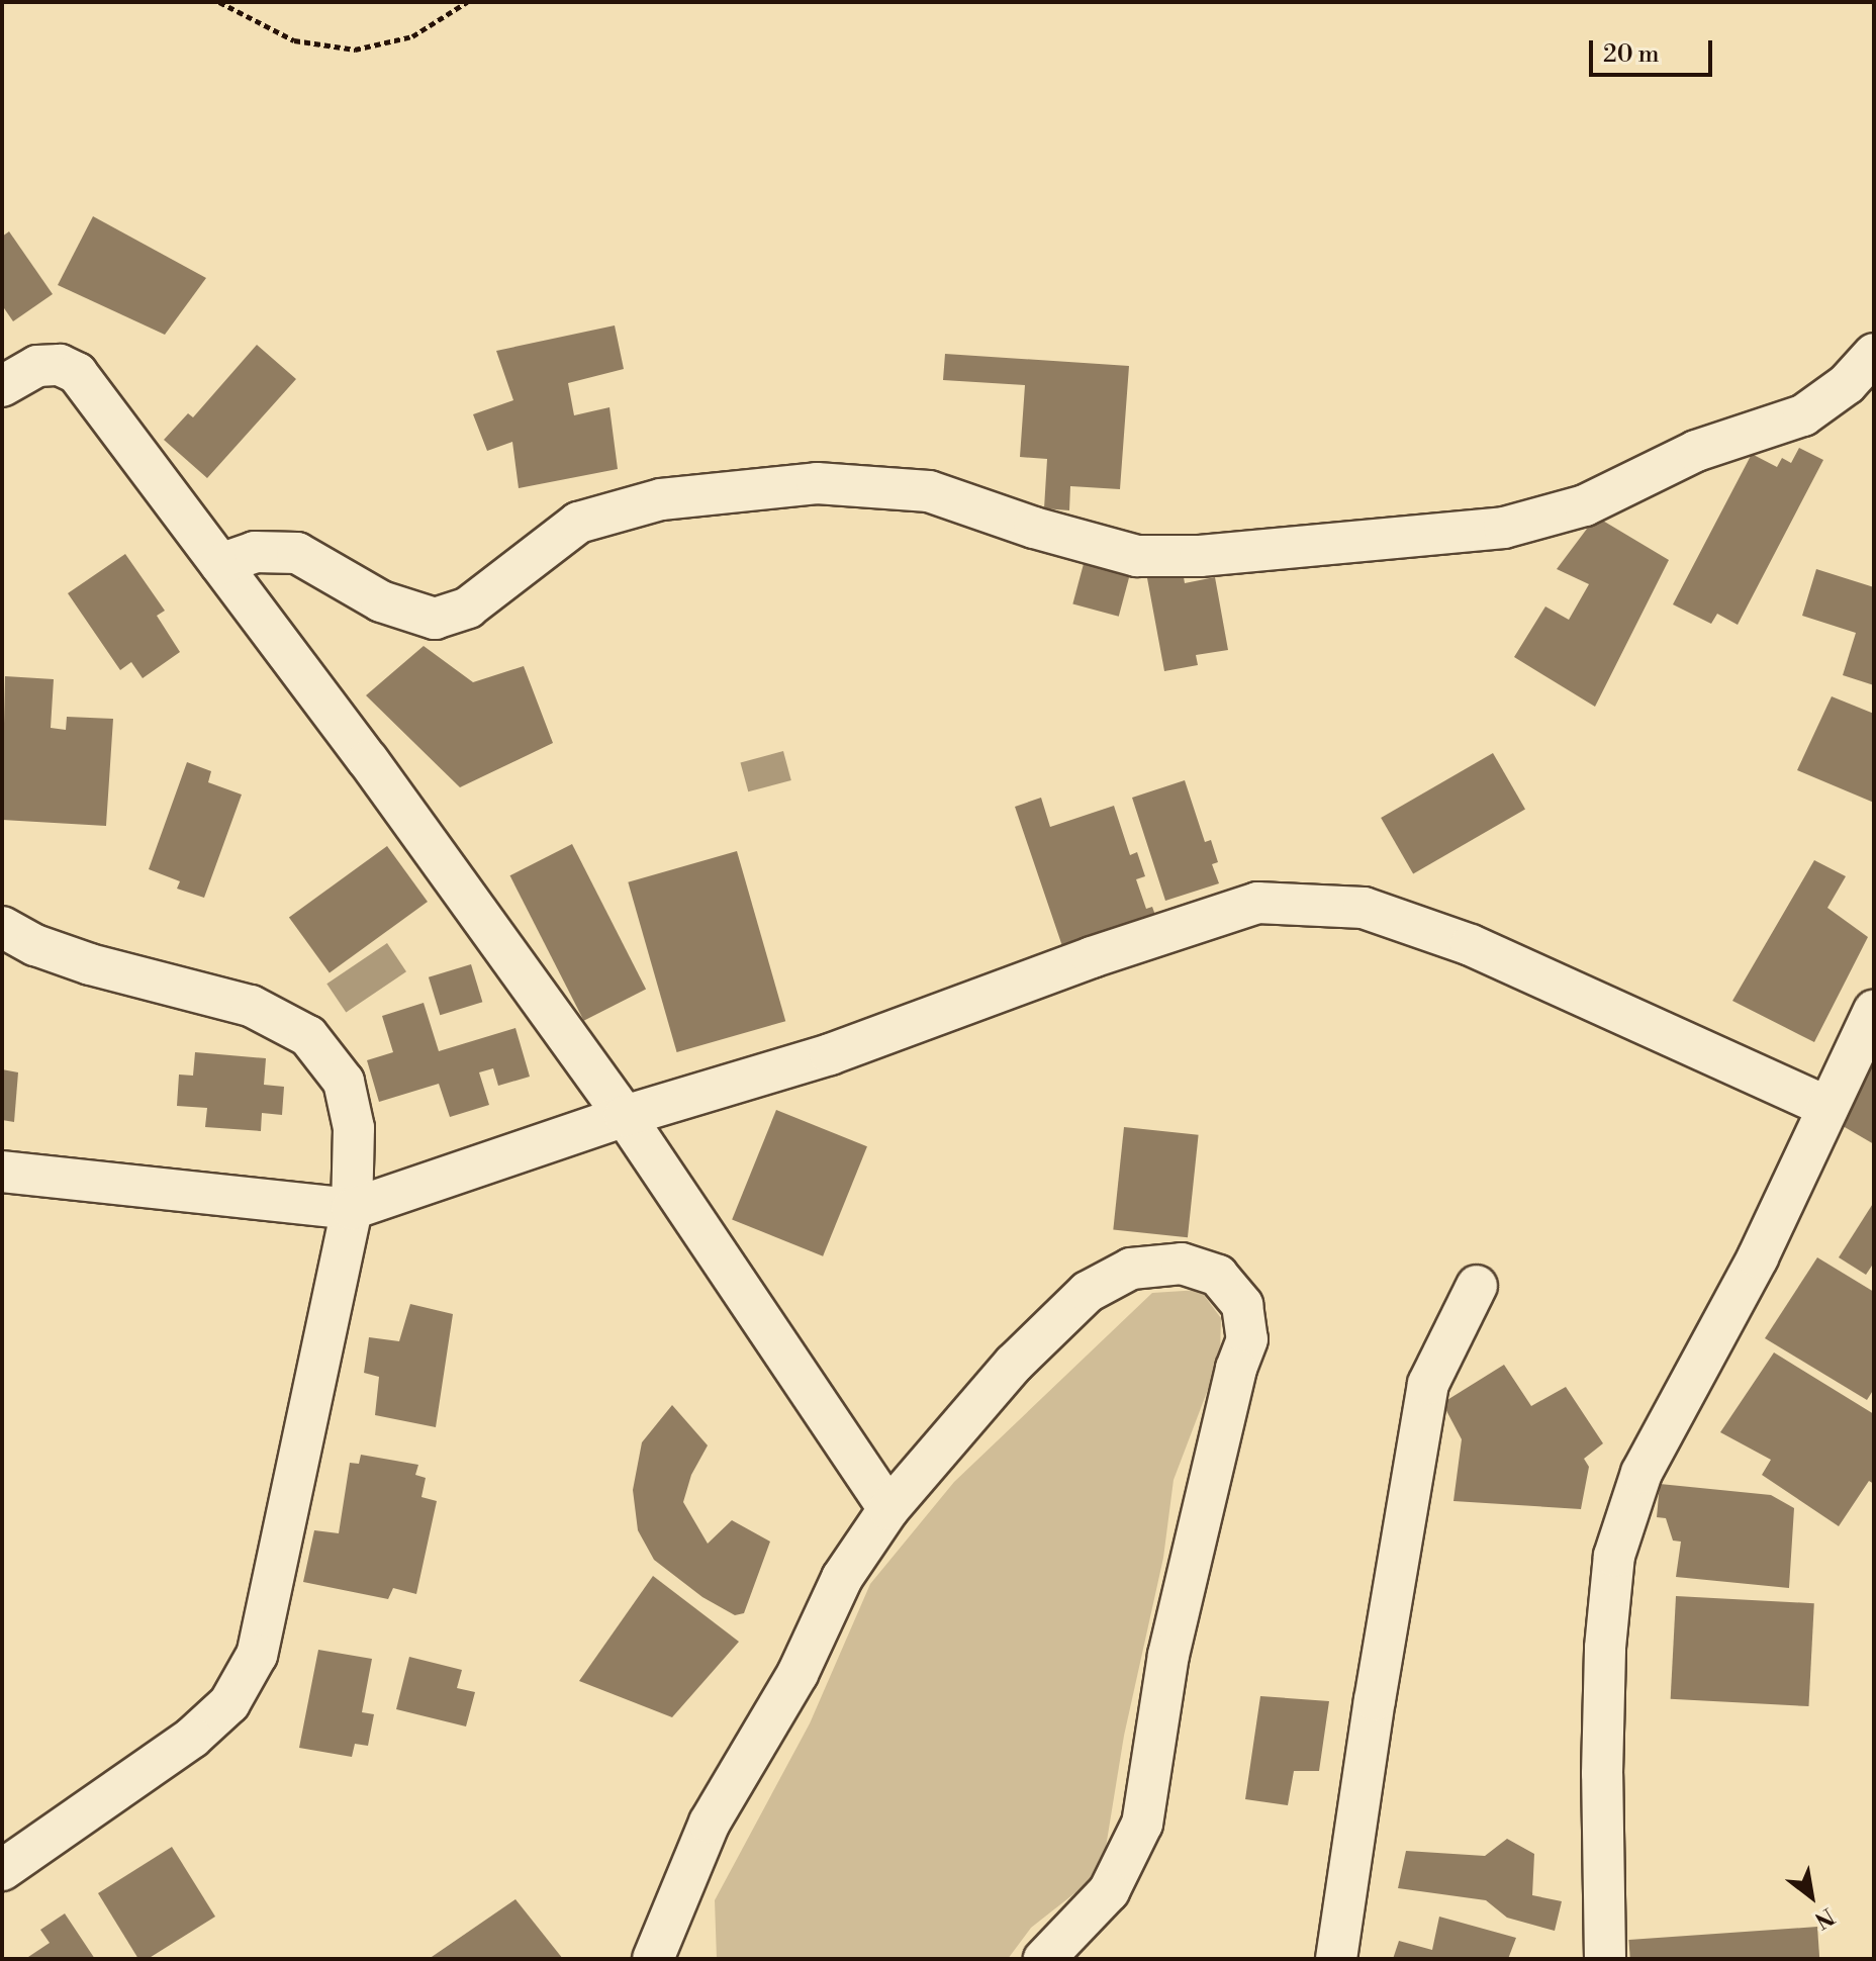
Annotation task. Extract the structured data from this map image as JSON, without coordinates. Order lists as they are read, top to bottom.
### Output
{
  "scale_bar": "20 m",
  "north": "bottom right"
}
